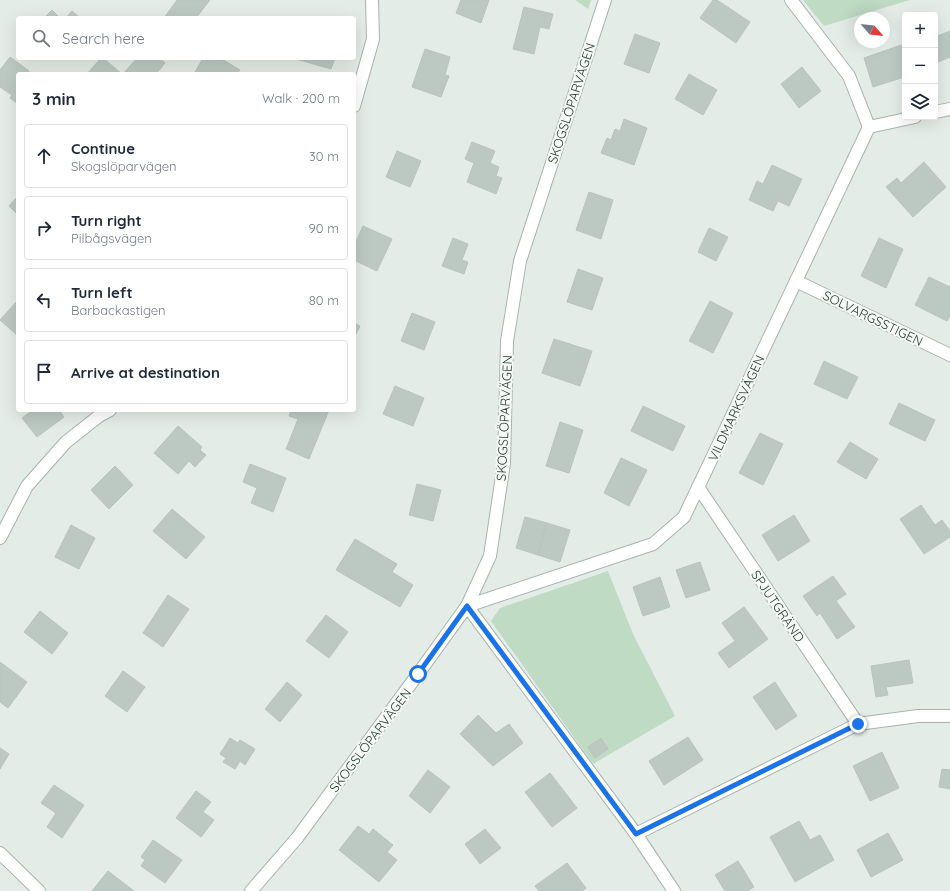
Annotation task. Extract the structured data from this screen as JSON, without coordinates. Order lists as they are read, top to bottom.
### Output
{
  "streets": {
    "street": [
      "SKOGSLÖPARVÄGEN",
      "SOLVARGSSTIGEN",
      "VILDMARKSVÄGEN",
      "SPJUTGRÄND"
    ]
  },
  "crossings": [
    ["SKOGSLÖPARVÄGEN", "VILDMARKSVÄGEN"],
    ["SOLVARGSSTIGEN", "VILDMARKSVÄGEN"],
    ["VILDMARKSVÄGEN", "SPJUTGRÄND"]
  ],
  "north": "bottom right",
  "page": {
    "map_buttons": ["+", "−"],
    "search": "Search here",
    "heading": ["3 min", "Walk · 200 m"],
    "list": [
      ["Continue", "Skogslöparvägen", "30 m"],
      ["Turn right", "Pilbågsvägen", "90 m"],
      ["Turn left", "Barbackastigen", "80 m"],
      "Arrive at destination"
    ]
  }
}
